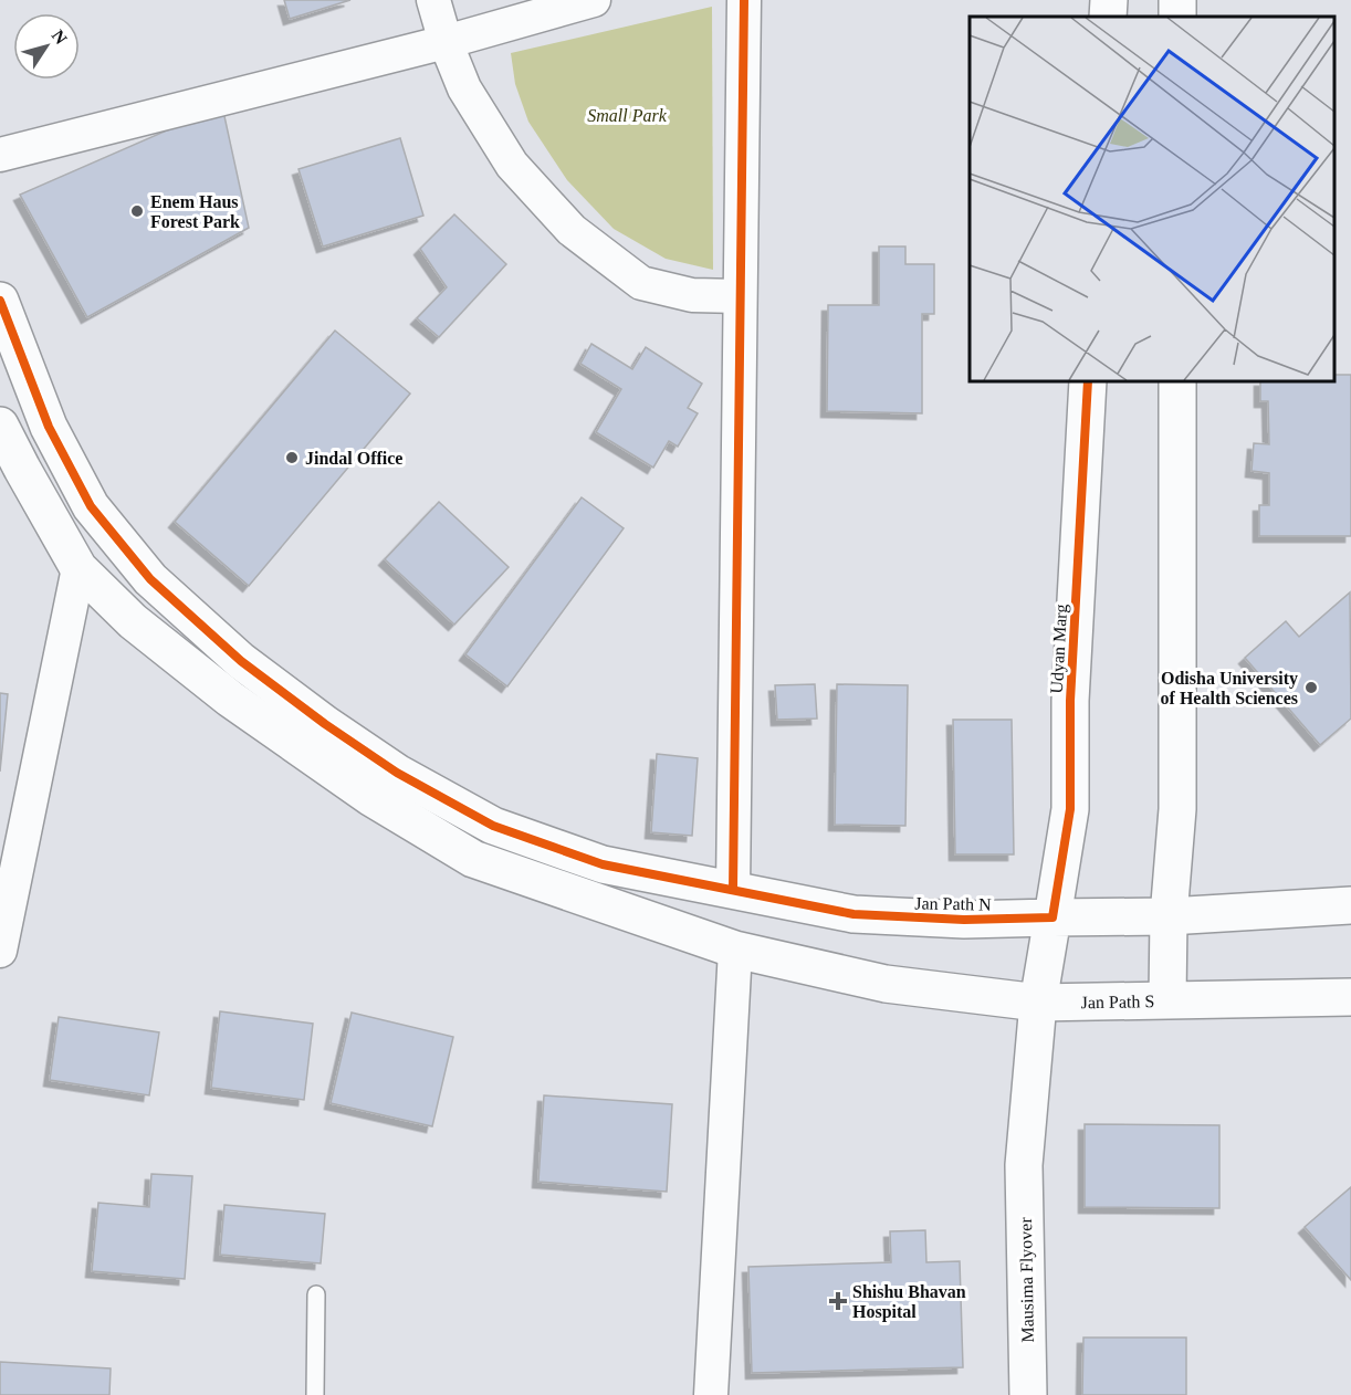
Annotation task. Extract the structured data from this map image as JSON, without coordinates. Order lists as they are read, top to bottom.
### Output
{
  "streets": {
    "street": [
      "Udyan Marg",
      "Jan Path N",
      "Jan Path S",
      "Mausima Flyover"
    ]
  },
  "crossings": [
    ["Udyan Marg", "Jan Path N"],
    ["Udyan Marg", "Jan Path S"],
    ["Udyan Marg", "Mausima Flyover"],
    ["Jan Path S", "Mausima Flyover"]
  ],
  "parks": ["Small Park"],
  "places": {
    "other": ["Enem Haus Forest Park", "Jindal Office", "Odisha University of Health Sciences"],
    "health": ["Shishu Bhavan Hospital"]
  },
  "north": "top right"
}
